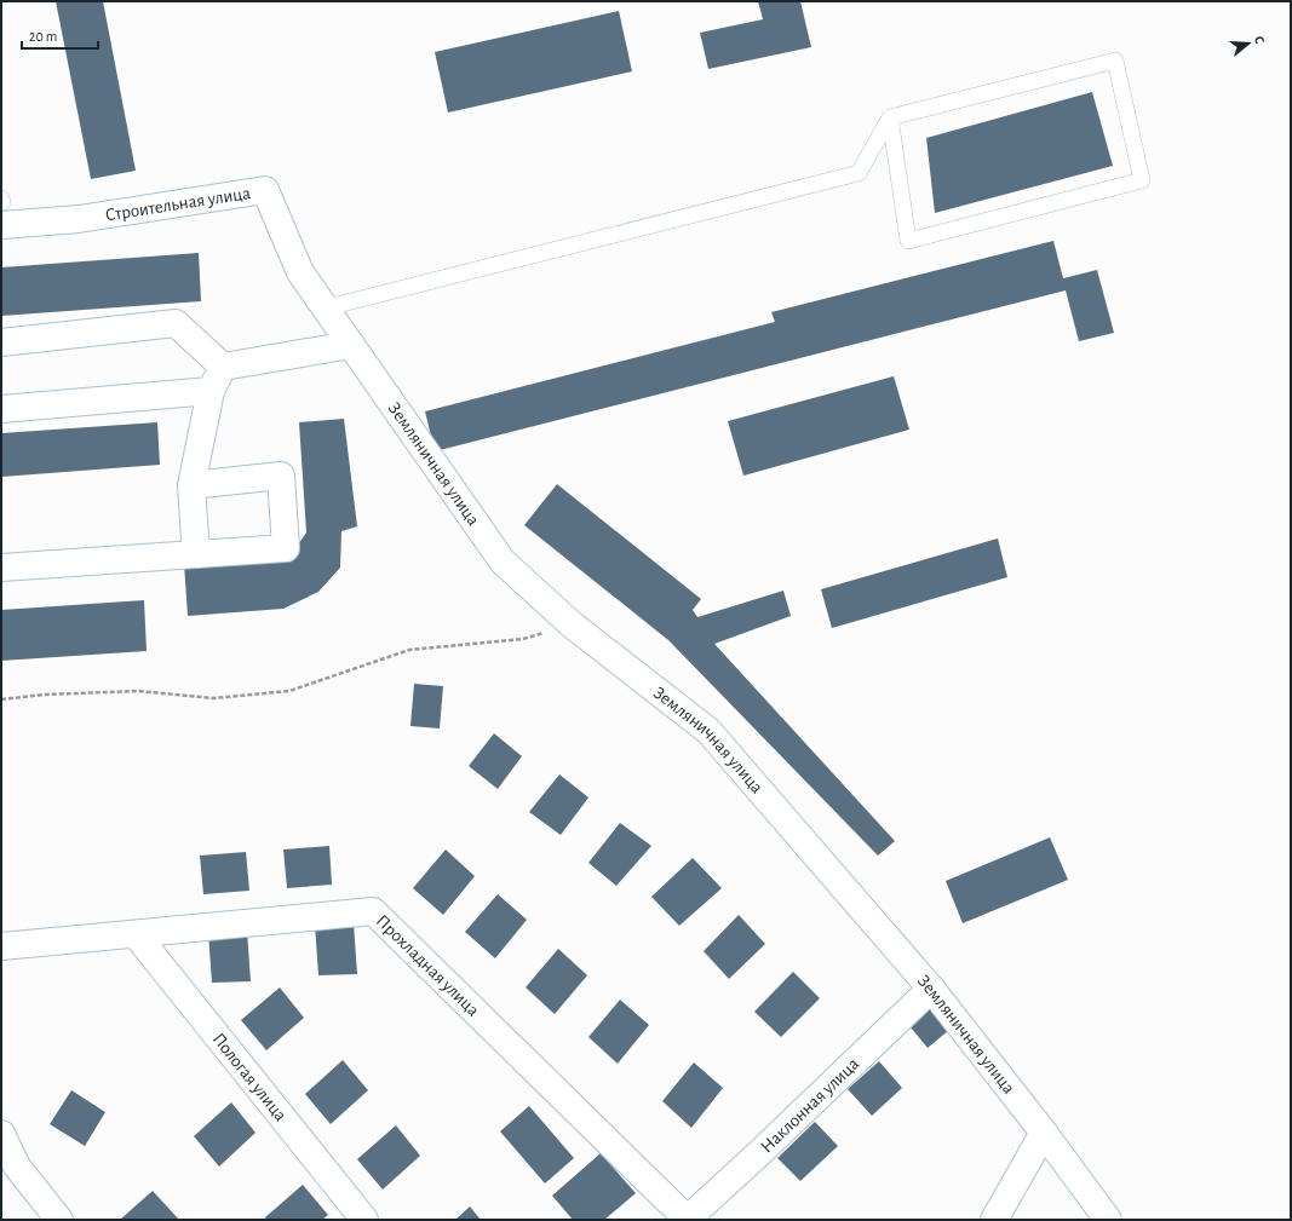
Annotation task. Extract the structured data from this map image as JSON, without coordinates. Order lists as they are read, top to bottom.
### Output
{
  "streets": {
    "street": [
      "Строительная улица",
      "Земляничная улица",
      "Прохладная улица",
      "Пологая улица",
      "Наклонная улица"
    ]
  },
  "crossings": [
    ["Строительная улица", "Земляничная улица"],
    ["Земляничная улица", "Наклонная улица"],
    ["Прохладная улица", "Пологая улица"],
    ["Прохладная улица", "Наклонная улица"]
  ],
  "scale_bar": "20 m",
  "north": "right"
}
